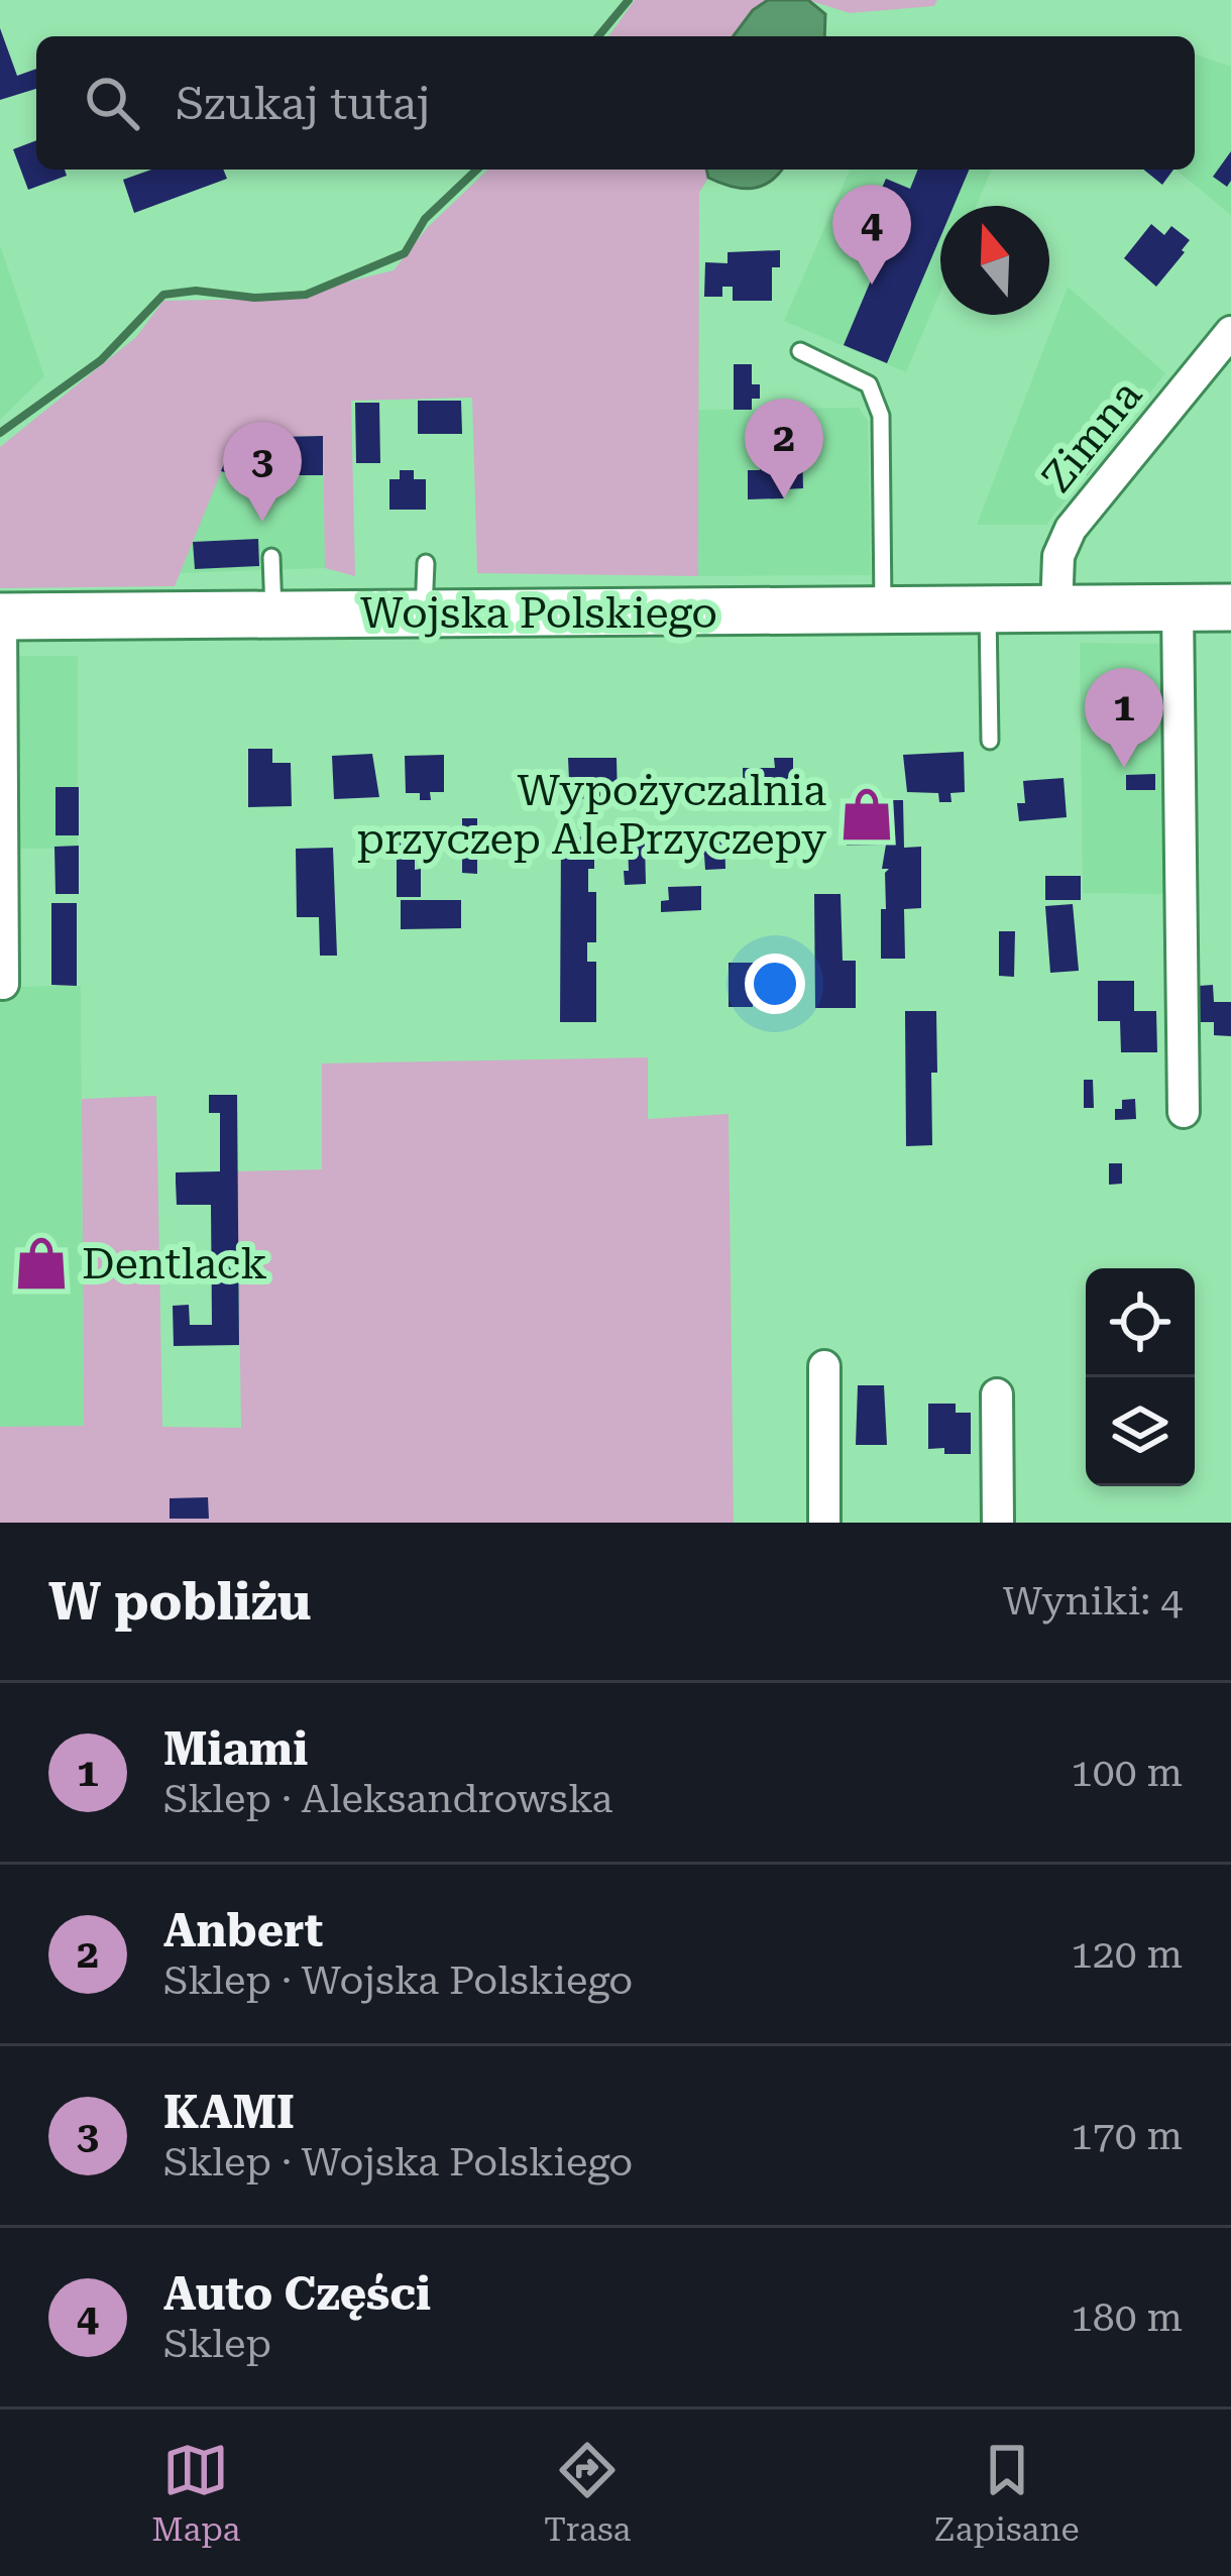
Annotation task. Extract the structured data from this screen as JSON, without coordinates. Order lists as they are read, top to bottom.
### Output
{
  "streets": {
    "main road": ["Wojska Polskiego"],
    "street": ["Zimna"]
  },
  "crossings": [
    ["Zimna", "Wojska Polskiego"]
  ],
  "places": {
    "shop": ["Wypożyczalnia przyczep AlePrzyczepy", "Dentlack"]
  },
  "north": "top",
  "page": {
    "search": "Szukaj tutaj",
    "pins": [
      "4",
      "2",
      "3",
      "1"
    ],
    "heading": ["W pobliżu", "Wyniki: 4"],
    "list": [
      {
        "mark": "1",
        "name": "Miami",
        "note": "Sklep · Aleksandrowska",
        "value": "100 m"
      },
      {
        "mark": "2",
        "name": "Anbert",
        "note": "Sklep · Wojska Polskiego",
        "value": "120 m"
      },
      {
        "mark": "3",
        "name": "KAMI",
        "note": "Sklep · Wojska Polskiego",
        "value": "170 m"
      },
      {
        "mark": "4",
        "name": "Auto Części",
        "note": "Sklep",
        "value": "180 m"
      }
    ],
    "nav": ["Mapa", "Trasa", "Zapisane"]
  }
}
